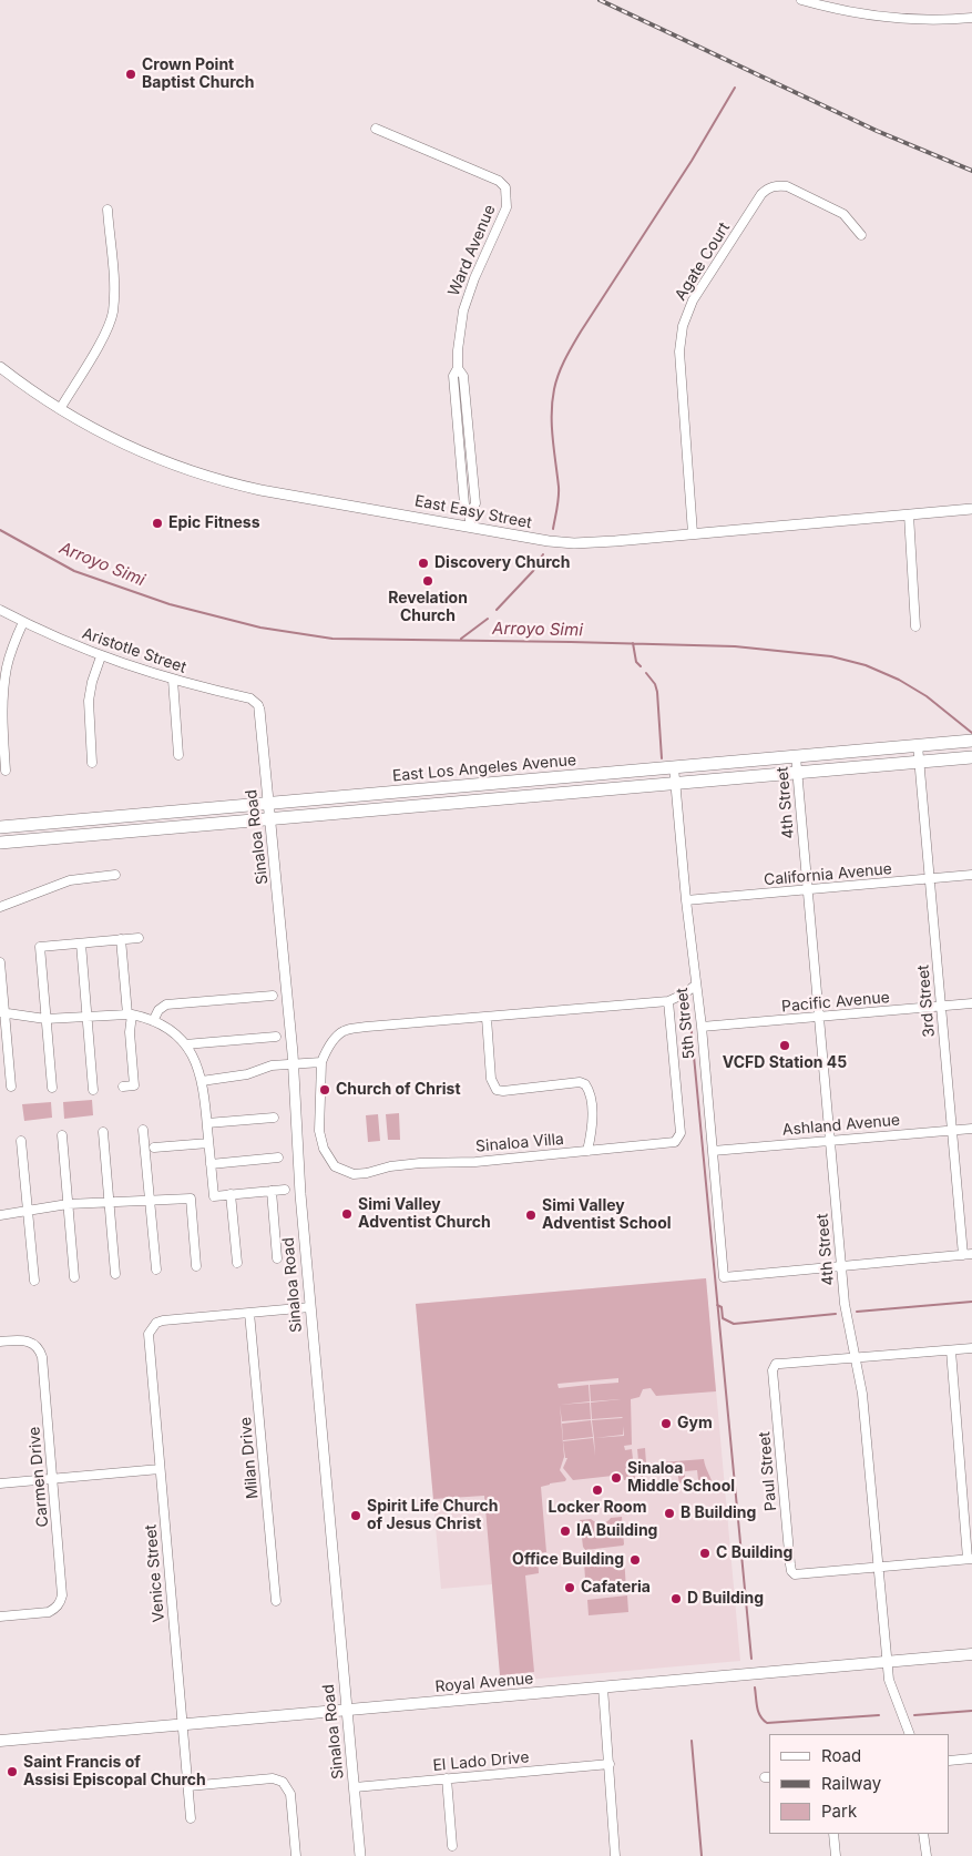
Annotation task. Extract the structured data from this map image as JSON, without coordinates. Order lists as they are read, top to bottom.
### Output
{
  "streets": {
    "main road": ["East Los Angeles Avenue", "Royal Avenue"],
    "street": [
      "Ward Avenue",
      "Agate Court",
      "East Easy Street",
      "Aristotle Street",
      "4th Street",
      "Sinaloa Road",
      "California Avenue",
      "3rd Street",
      "Pacific Avenue",
      "5th Street",
      "Ashland Avenue",
      "Sinaloa Villa",
      "Milan Drive",
      "Paul Street",
      "Carmen Drive",
      "Venice Street",
      "El Lado Drive"
    ]
  },
  "crossings": [
    ["Ward Avenue", "East Easy Street"],
    ["Agate Court", "East Easy Street"],
    ["Aristotle Street", "Sinaloa Road"],
    ["East Los Angeles Avenue", "4th Street"],
    ["East Los Angeles Avenue", "Sinaloa Road"],
    ["East Los Angeles Avenue", "3rd Street"],
    ["East Los Angeles Avenue", "5th Street"],
    ["4th Street", "California Avenue"],
    ["4th Street", "Pacific Avenue"],
    ["4th Street", "5th Street"],
    ["4th Street", "Ashland Avenue"],
    ["4th Street", "Paul Street"],
    ["4th Street", "Royal Avenue"],
    ["Sinaloa Road", "Royal Avenue"],
    ["Sinaloa Road", "El Lado Drive"],
    ["California Avenue", "3rd Street"],
    ["California Avenue", "5th Street"],
    ["3rd Street", "Pacific Avenue"],
    ["3rd Street", "Ashland Avenue"],
    ["Pacific Avenue", "5th Street"],
    ["5th Street", "Ashland Avenue"],
    ["5th Street", "Sinaloa Villa"],
    ["Milan Drive", "Venice Street"],
    ["Venice Street", "Royal Avenue"]
  ],
  "water": ["Arroyo Simi"],
  "places": [
    "Crown Point Baptist Church",
    "Epic Fitness",
    "Discovery Church",
    "Revelation Church",
    "VCFD Station 45",
    "Church of Christ",
    "Simi Valley Adventist Church",
    "Simi Valley Adventist School",
    "Gym",
    "Sinaloa Middle School",
    "Locker Room",
    "B Building",
    "Spirit Life Church of Jesus Christ",
    "IA Building",
    "C Building",
    "Office Building",
    "Cafateria",
    "D Building",
    "Saint Francis of Assisi Episcopal Church"
  ],
  "legend": ["Road", "Railway", "Park"]
}
